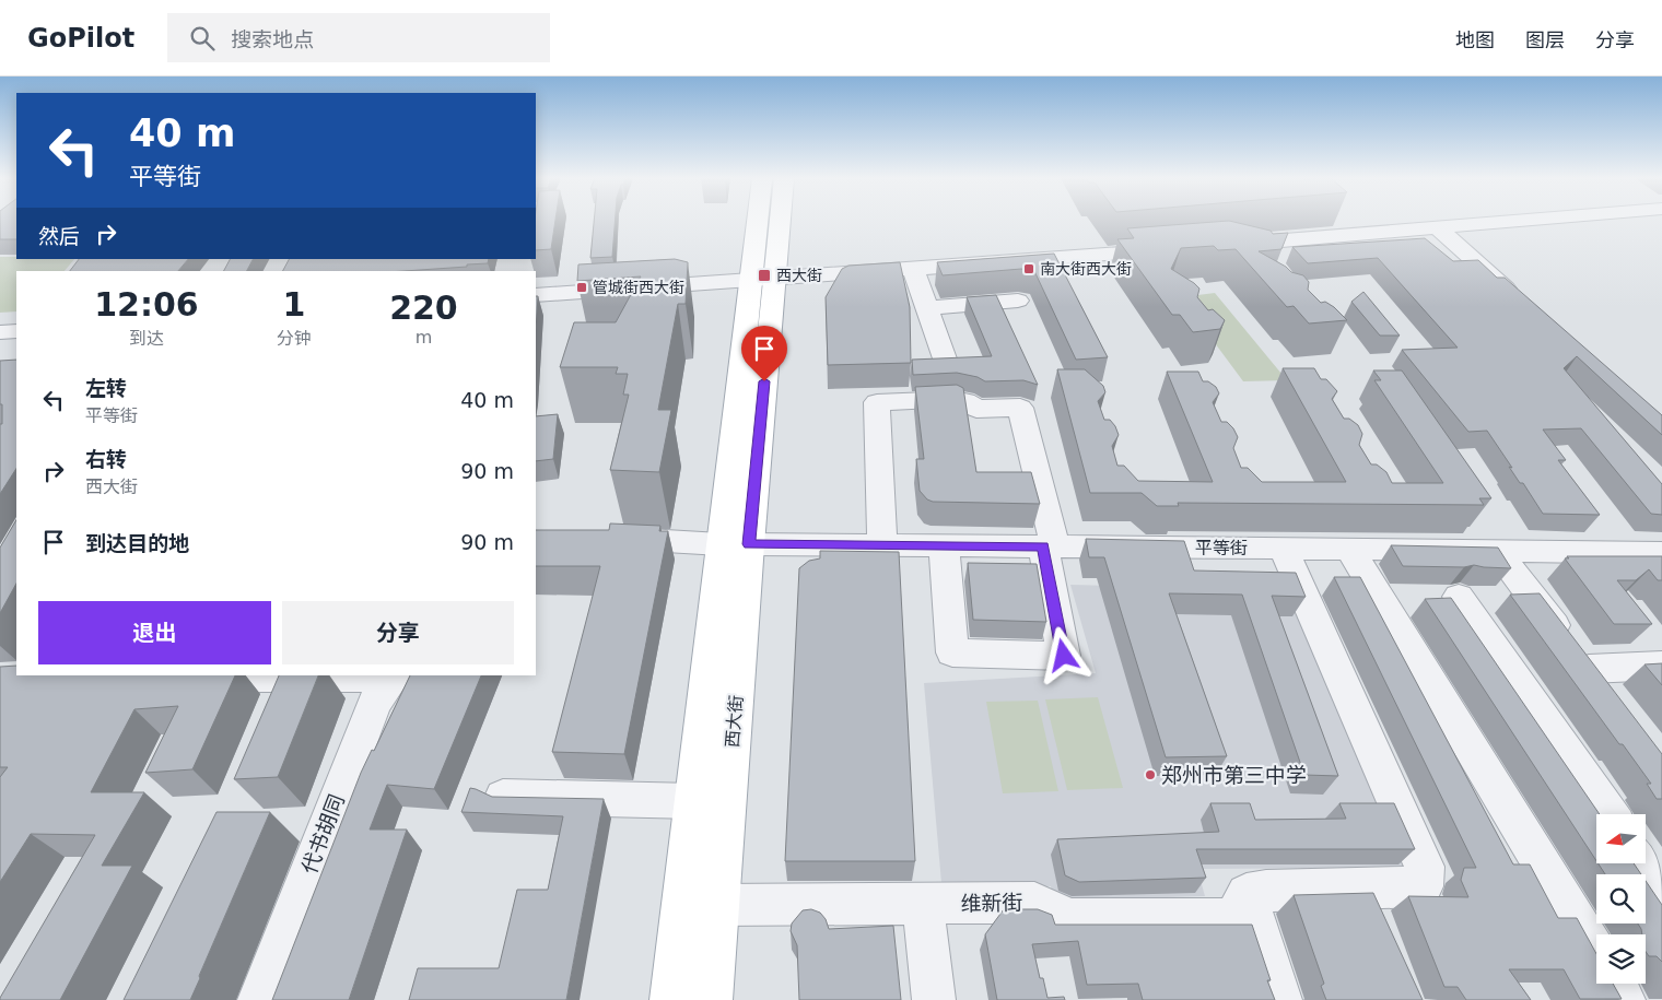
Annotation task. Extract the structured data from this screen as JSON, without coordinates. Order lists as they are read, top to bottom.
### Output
{
  "streets": {
    "main road": ["西大街"],
    "street": ["平等街", "代书胡同", "维新街"]
  },
  "crossings": [
    ["平等街", "西大街"],
    ["西大街", "维新街"]
  ],
  "places": {
    "transit": ["南大街西大街", "西大街", "管城街西大街"],
    "other": ["郑州市第三中学"]
  },
  "north": "left",
  "page": {
    "header": "GoPilot",
    "search": "搜索地点",
    "nav": ["地图", "图层", "分享"],
    "turn": ["40 m", "平等街"],
    "then": "然后",
    "eta": [
      "12:06",
      "到达",
      "1",
      "分钟",
      "220",
      "m"
    ],
    "list": [
      {
        "name": "左转",
        "note": "平等街",
        "value": "40 m"
      },
      {
        "name": "右转",
        "note": "西大街",
        "value": "90 m"
      },
      {
        "name": "到达目的地",
        "value": "90 m"
      }
    ],
    "buttons": ["退出", "分享"]
  }
}
